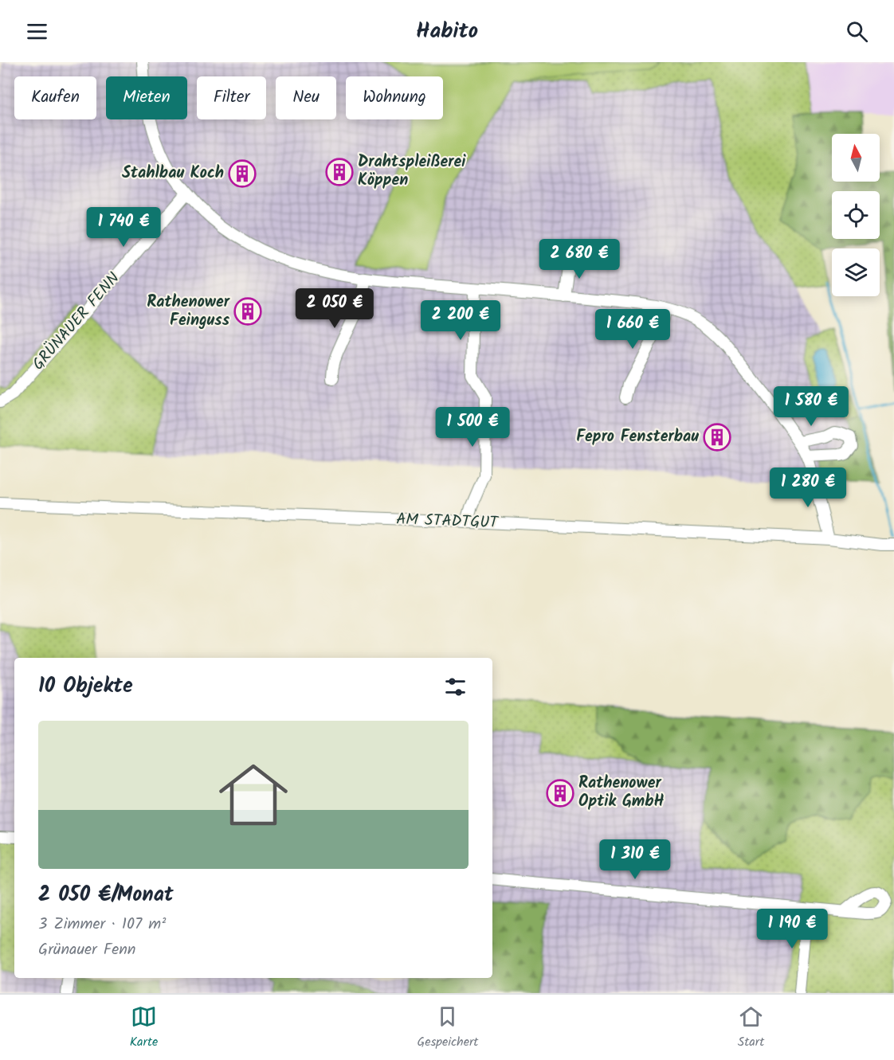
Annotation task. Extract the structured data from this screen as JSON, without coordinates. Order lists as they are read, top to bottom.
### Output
{
  "streets": {
    "street": ["GRÜNAUER FENN", "AM STADTGUT"]
  },
  "places": {
    "building": [
      "Drahtspleißerei Köppen",
      "Stahlbau Koch",
      "Rathenower Feinguss",
      "Fepro Fensterbau",
      "Rathenower Optik GmbH"
    ]
  },
  "north": "top",
  "page": {
    "header": "Habito",
    "chip": [
      "Kaufen",
      "Mieten",
      "Filter",
      "Neu",
      "Wohnung"
    ],
    "price": [
      "1 740 €",
      "2 680 €",
      "2 050 €",
      "2 200 €",
      "1 660 €",
      "1 580 €",
      "1 500 €",
      "1 280 €",
      "1 310 €",
      "1 190 €"
    ],
    "heading": "10 Objekte",
    "list": [
      {
        "name": "2 050 €/Monat",
        "note": "3 Zimmer · 107 m² · Grünauer Fenn"
      }
    ],
    "tabs": ["Karte", "Gespeichert", "Start"]
  }
}
